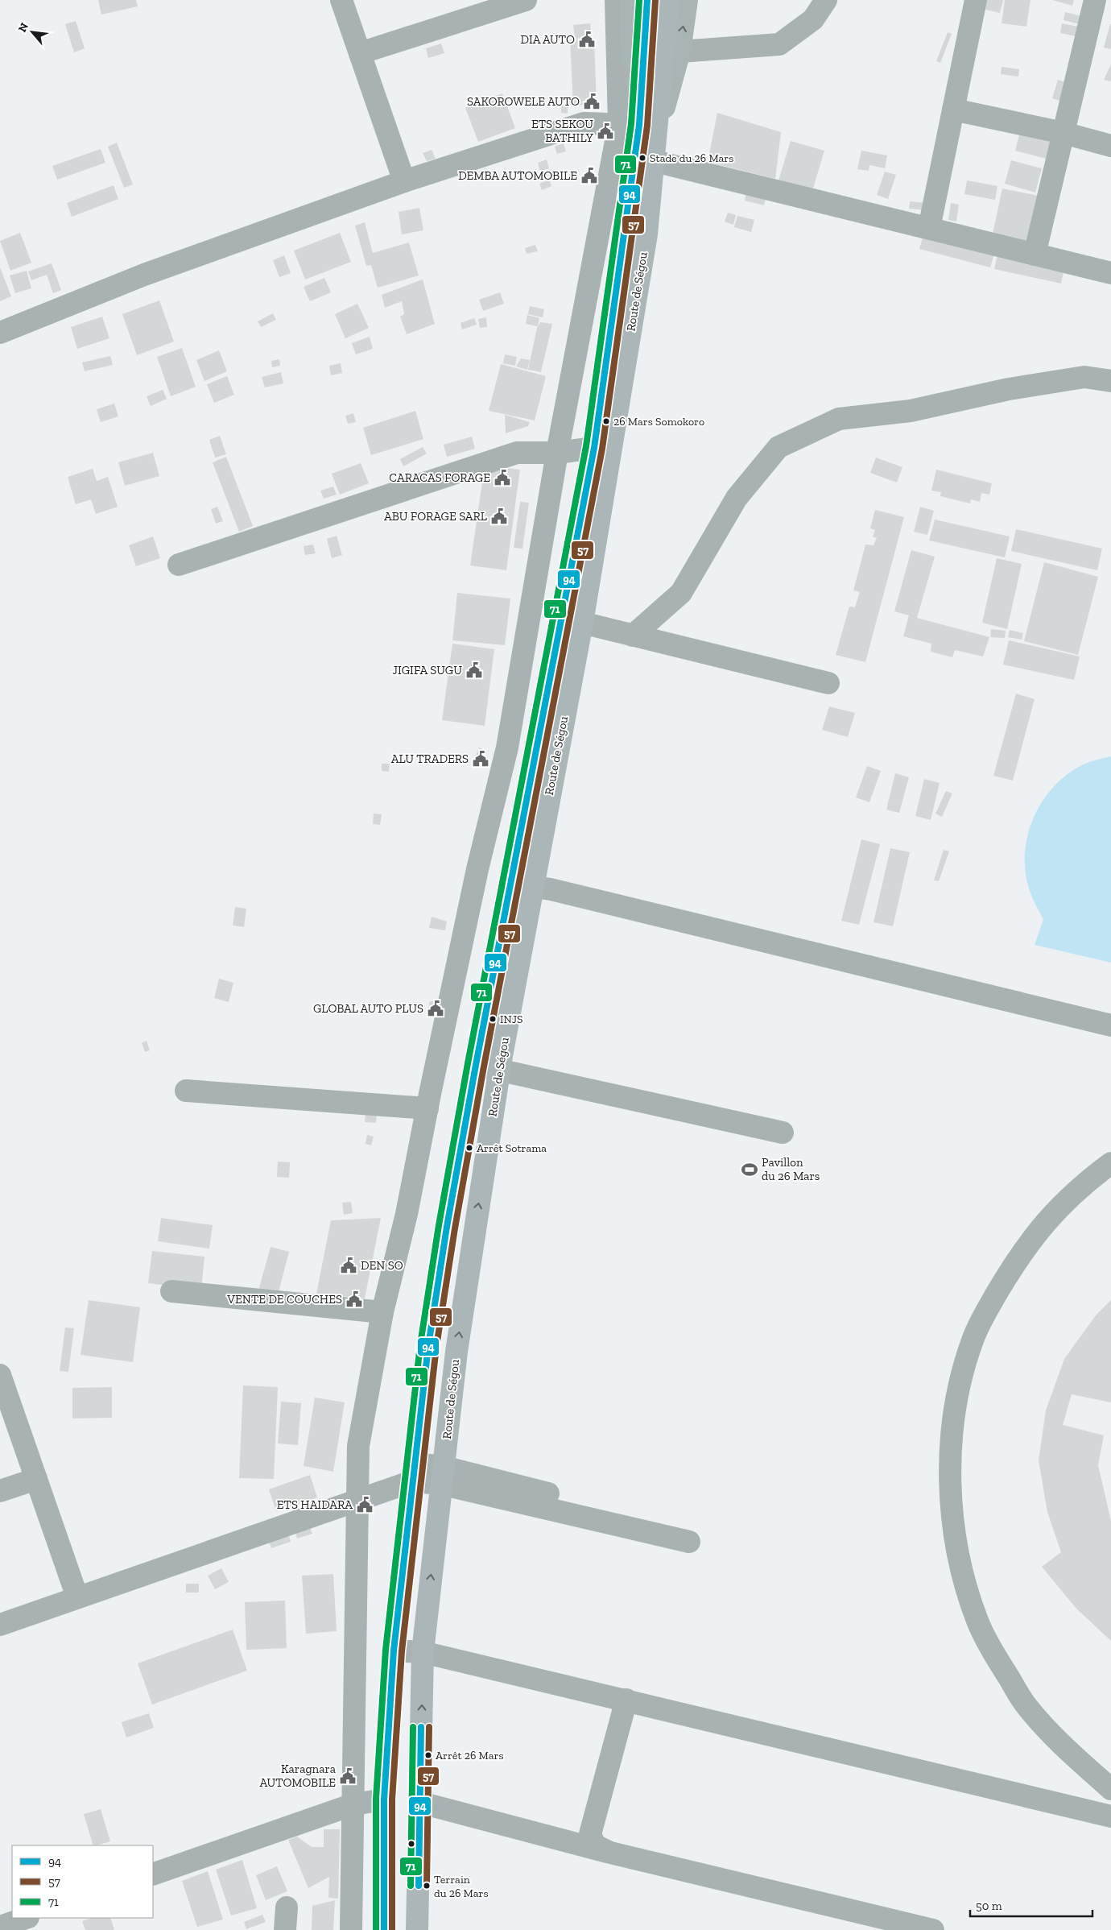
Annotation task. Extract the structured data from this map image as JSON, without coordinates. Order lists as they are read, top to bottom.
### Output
{
  "streets": {
    "highway": ["Route de Ségou"]
  },
  "places": {
    "public building": [
      "DIA AUTO",
      "SAKOROWELE AUTO",
      "ETS SEKOU BATHILY",
      "DEMBA AUTOMOBILE",
      "CARACAS FORAGE",
      "ABU FORAGE SARL",
      "JIGIFA SUGU",
      "ALU TRADERS",
      "GLOBAL AUTO PLUS",
      "DEN SO",
      "VENTE DE COUCHES",
      "ETS HAIDARA",
      "Karagnara AUTOMOBILE"
    ],
    "other": [
      "Stade du 26 Mars",
      "26 Mars Somokoro",
      "INJS",
      "Arrêt Sotrama",
      "Arrêt 26 Mars",
      "Terrain du 26 Mars"
    ],
    "sports": ["Pavillon du 26 Mars"]
  },
  "lines": ["transit line 94", "transit line 71", "transit line 57"],
  "legend": ["94", "57", "71"],
  "scale_bar": "50 m",
  "north": "top left"
}
